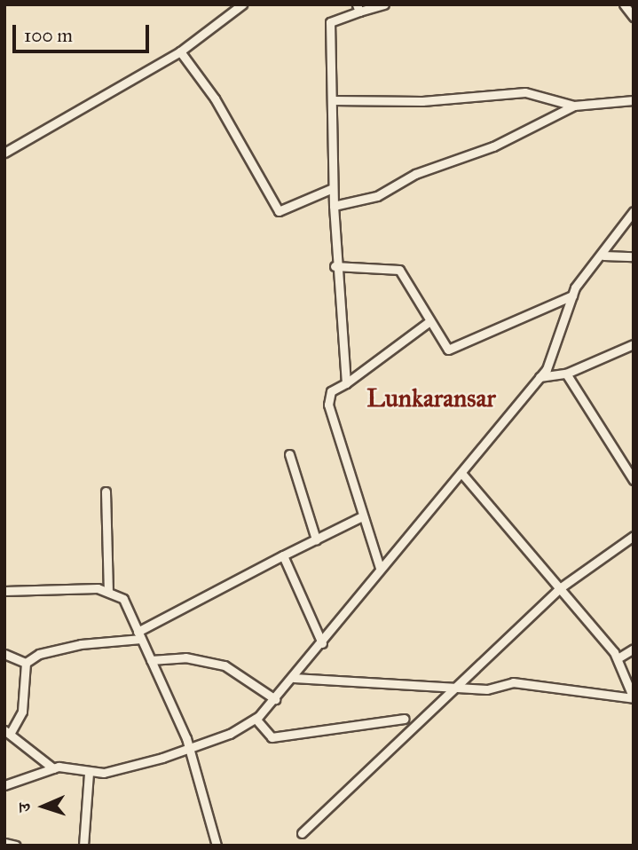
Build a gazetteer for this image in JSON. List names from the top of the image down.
{
  "districts": ["Lunkaransar"],
  "scale_bar": "100 m",
  "north": "left"
}
